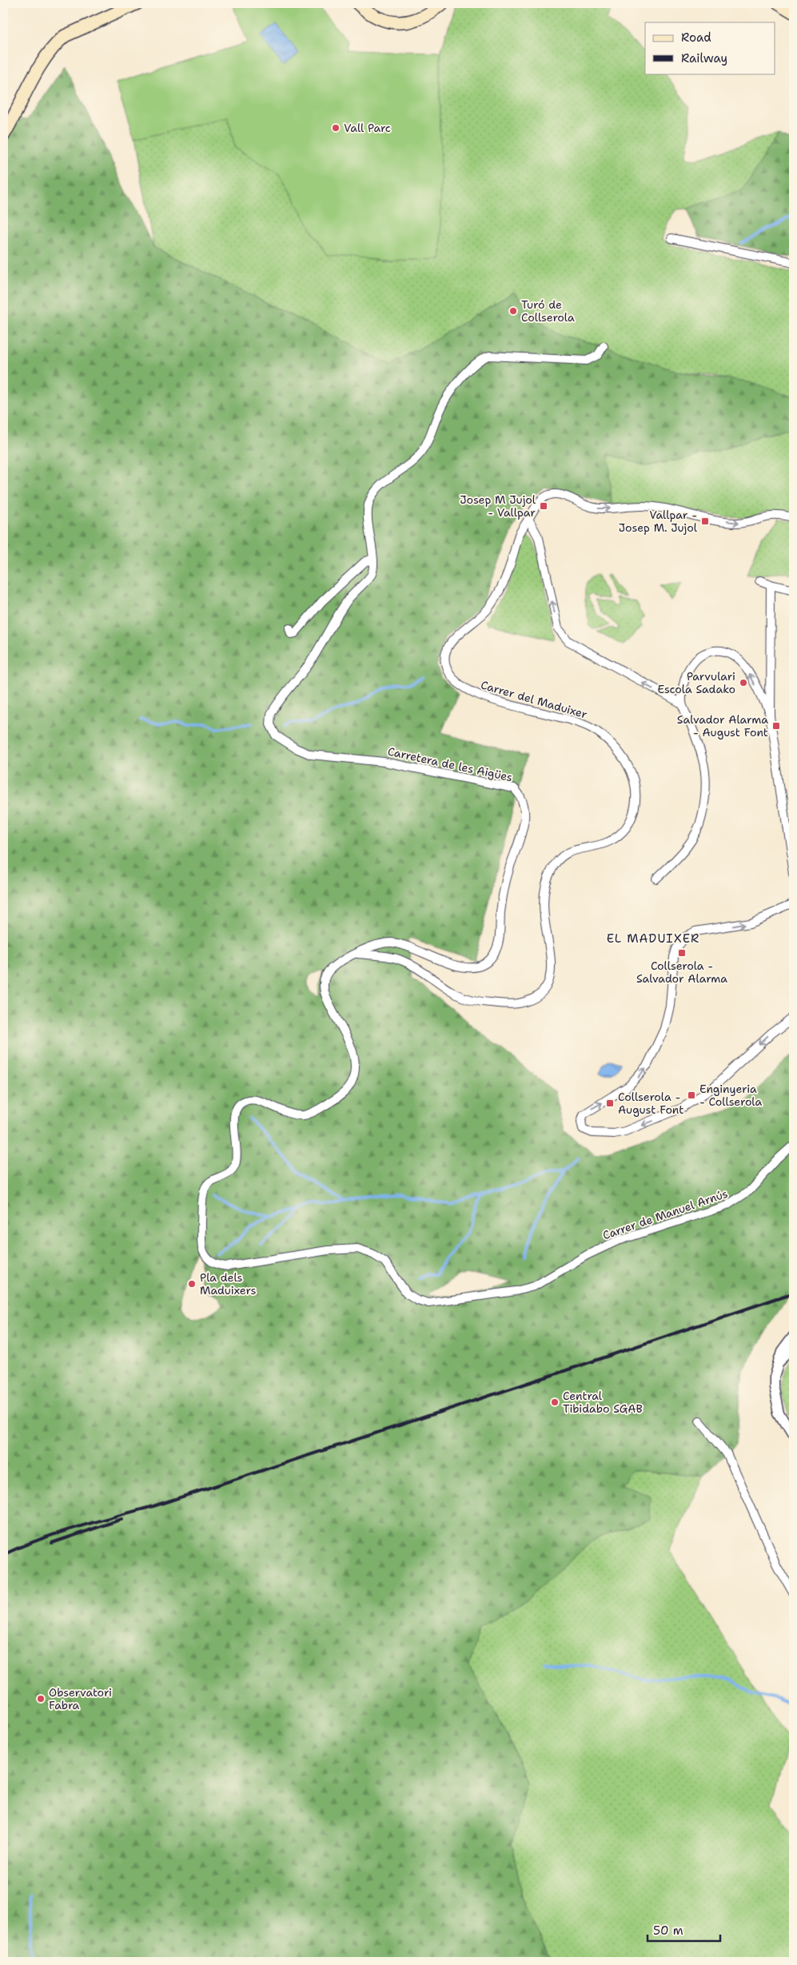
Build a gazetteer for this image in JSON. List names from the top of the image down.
{
  "streets": {
    "street": ["Carrer del Maduixer", "Carretera de les Aigües", "Carrer de Manuel Arnús"]
  },
  "crossings": [
    ["Carrer del Maduixer", "Carretera de les Aigües"],
    ["Carretera de les Aigües", "Carrer de Manuel Arnús"]
  ],
  "districts": ["EL MADUIXER"],
  "places": {
    "other": [
      "Vall Parc",
      "Turó de Collserola",
      "Parvulari Escola Sadako",
      "Pla dels Maduixers",
      "Central Tibidabo SGAB",
      "Observatori Fabra"
    ],
    "transit": [
      "Josep M Jujol - Vallpar",
      "Vallpar - Josep M. Jujol",
      "Salvador Alarma - August Font",
      "Collserola - Salvador Alarma",
      "Enginyeria - Collserola",
      "Collserola - August Font"
    ]
  },
  "legend": ["Road", "Railway"],
  "scale_bar": "50 m"
}
